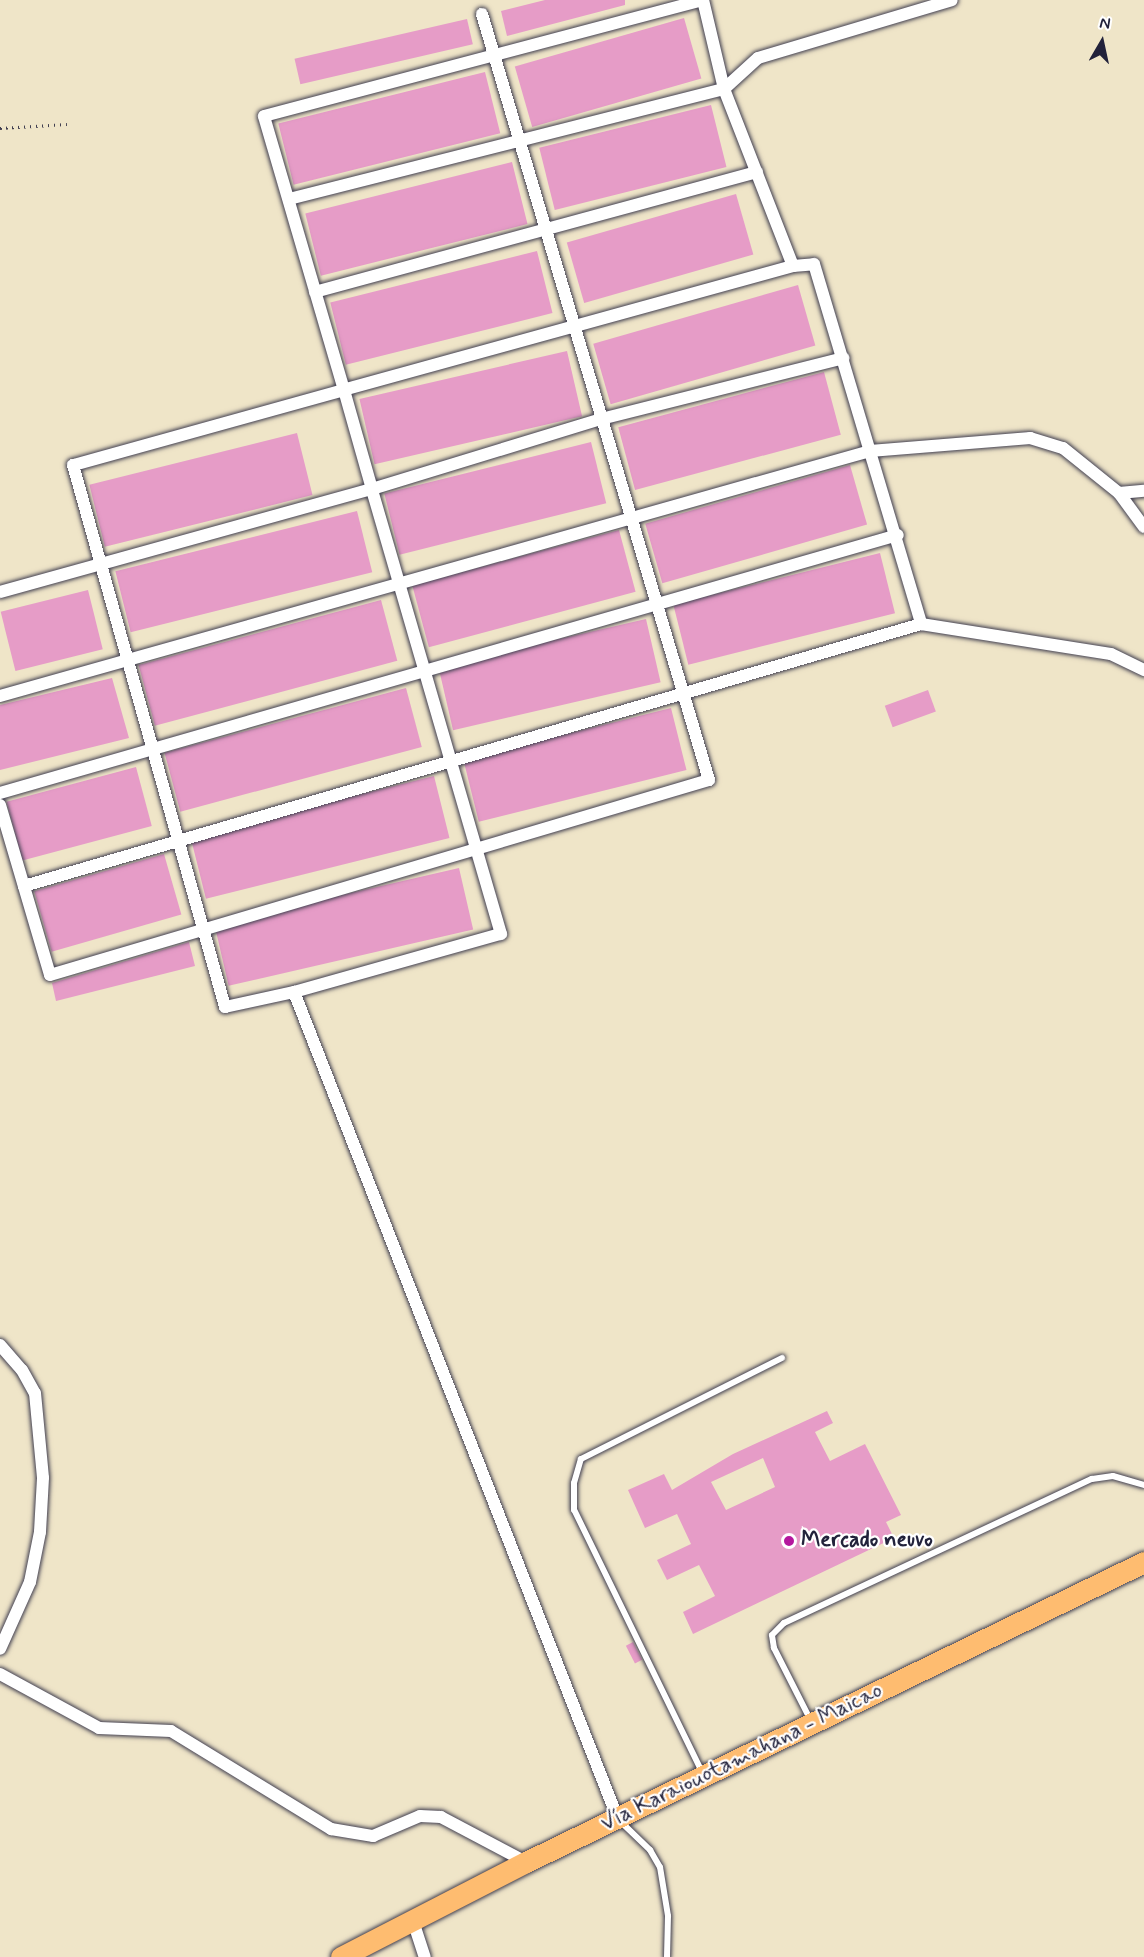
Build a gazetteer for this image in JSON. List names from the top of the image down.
{
  "streets": {
    "highway": ["Vía Karaiouotamahana - Maicao"]
  },
  "places": ["Mercado neuvo"],
  "north": "top"
}
